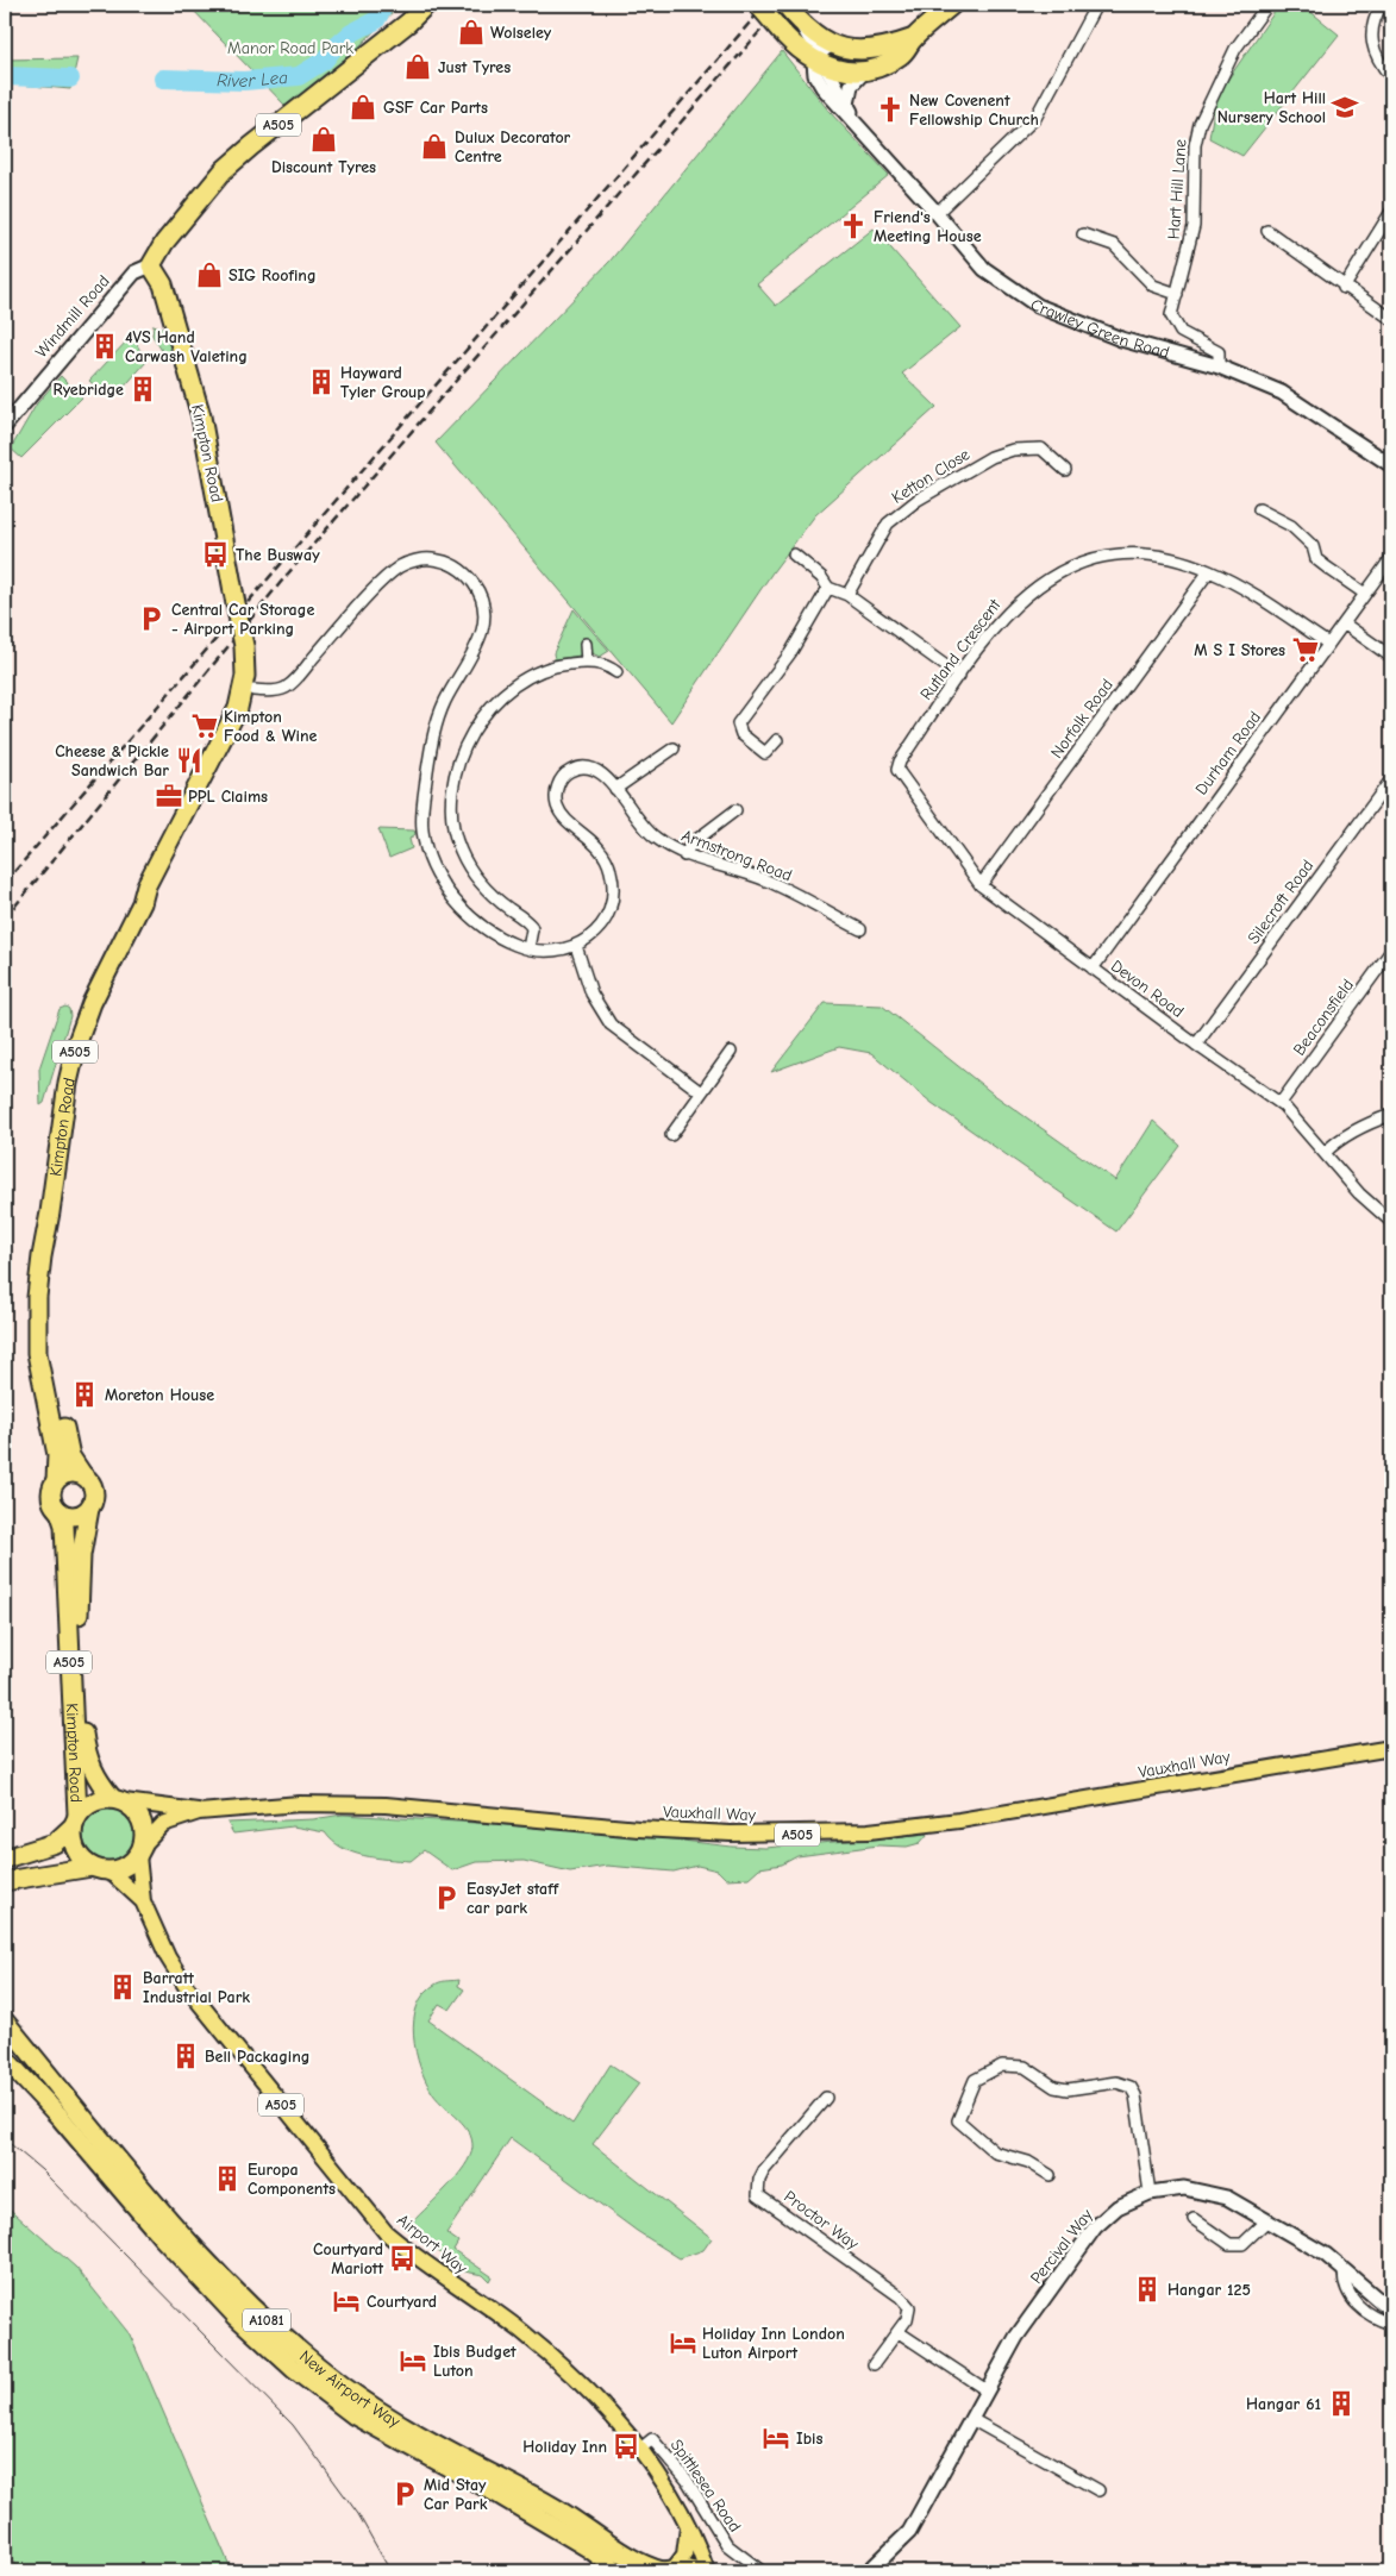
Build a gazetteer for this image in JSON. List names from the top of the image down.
{
  "streets": {
    "highway": [
      "A505",
      "Crawley Green Road",
      "Kimpton Road",
      "A1081",
      "New Airport Way"
    ],
    "main road": ["Vauxhall Way", "Airport Way"],
    "street": [
      "Hart Hill Lane",
      "Windmill Road",
      "Ketton Close",
      "Rutland Crescent",
      "Norfolk Road",
      "Durham Road",
      "Armstrong Road",
      "Silecroft Road",
      "Devon Road",
      "Beaconsfield",
      "Proctor Way",
      "Percival Way",
      "Spittlesea Road"
    ]
  },
  "crossings": [
    ["A505", "Windmill Road"],
    ["A505", "Kimpton Road"],
    ["Hart Hill Lane", "Crawley Green Road"],
    ["Windmill Road", "Kimpton Road"],
    ["Kimpton Road", "Armstrong Road"],
    ["Kimpton Road", "Vauxhall Way"],
    ["Kimpton Road", "Airport Way"],
    ["Rutland Crescent", "Norfolk Road"],
    ["Rutland Crescent", "Durham Road"],
    ["Rutland Crescent", "Devon Road"],
    ["Norfolk Road", "Devon Road"],
    ["Durham Road", "Devon Road"],
    ["Silecroft Road", "Devon Road"],
    ["Devon Road", "Beaconsfield"],
    ["Vauxhall Way", "Airport Way"],
    ["Airport Way", "Spittlesea Road"]
  ],
  "water": ["River Lea"],
  "parks": ["Manor Road Park"],
  "places": {
    "shop": [
      "Wolseley",
      "Just Tyres",
      "GSF Car Parts",
      "Discount Tyres",
      "Dulux Decorator Centre",
      "SIG Roofing"
    ],
    "school or university": ["Hart Hill Nursery School"],
    "church": ["New Covenent Fellowship Church", "Friend's Meeting House"],
    "building": [
      "4VS Hand Carwash Valeting",
      "Hayward Tyler Group",
      "Ryebridge",
      "Moreton House",
      "Barratt Industrial Park",
      "Bell Packaging",
      "Europa Components",
      "Hangar 125",
      "Hangar 61"
    ],
    "bus stop": ["The Busway", "Courtyard Mariott", "Holiday Inn"],
    "parking": ["Central Car Storage - Airport Parking", "EasyJet staff car park", "Mid Stay Car Park"],
    "supermarket": ["M S I Stores", "Kimpton Food & Wine"],
    "restaurant": ["Cheese & Pickle Sandwich Bar"],
    "office": ["PPL Claims"],
    "hotel": [
      "Courtyard",
      "Holiday Inn London Luton Airport",
      "Ibis Budget Luton",
      "Ibis"
    ]
  }
}
